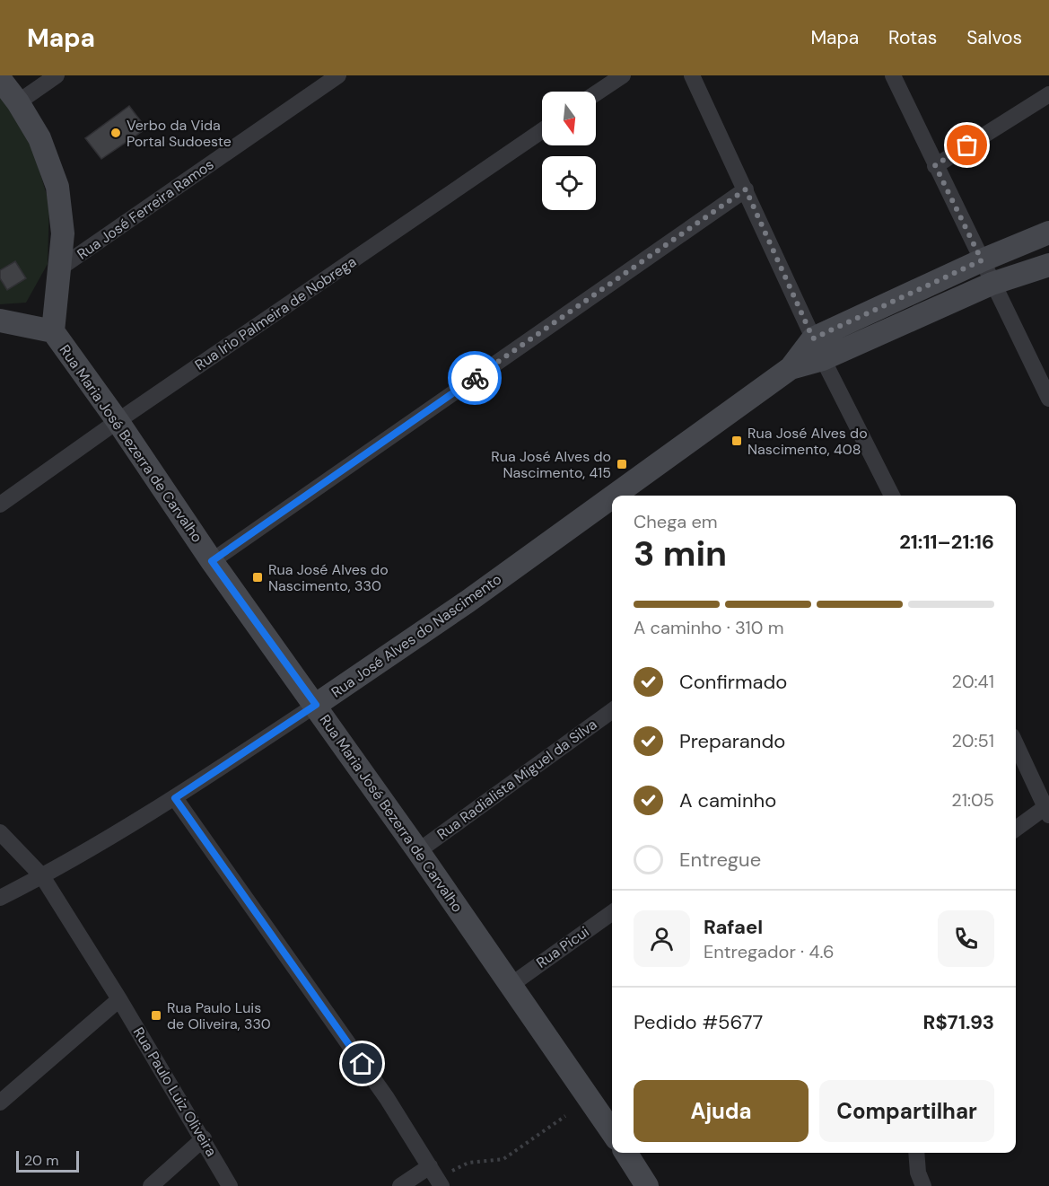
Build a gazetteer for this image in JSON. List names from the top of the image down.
{
  "streets": {
    "street": [
      "Rua José Ferreira Ramos",
      "Rua Irio Palmeira de Nobrega",
      "Rua Maria José Bezerra de Carvalho",
      "Rua José Alves do Nascimento",
      "Rua Radialista Miguel da Silva",
      "Rua Picui",
      "Rua Paulo Luiz Oliveira"
    ]
  },
  "crossings": [
    ["Rua José Ferreira Ramos", "Rua Maria José Bezerra de Carvalho"],
    ["Rua Irio Palmeira de Nobrega", "Rua Maria José Bezerra de Carvalho"],
    ["Rua Maria José Bezerra de Carvalho", "Rua José Alves do Nascimento"],
    ["Rua Maria José Bezerra de Carvalho", "Rua Radialista Miguel da Silva"],
    ["Rua Maria José Bezerra de Carvalho", "Rua Picui"],
    ["Rua José Alves do Nascimento", "Rua Paulo Luiz Oliveira"]
  ],
  "places": {
    "other": ["Verbo da Vida Portal Sudoeste"],
    "transit": [
      "Rua José Alves do Nascimento, 408",
      "Rua José Alves do Nascimento, 415",
      "Rua José Alves do Nascimento, 330",
      "Rua Paulo Luis de Oliveira, 330"
    ]
  },
  "scale_bar": "20 m",
  "north": "bottom",
  "page": {
    "header": "Mapa",
    "nav": ["Mapa", "Rotas", "Salvos"],
    "heading": ["3 min", "Chega em", "21:11–21:16"],
    "panel": [
      "Rafael",
      "Entregador · 4.6",
      "Pedido #5677",
      "R$71.93"
    ],
    "bar": "A caminho · 310 m",
    "list": [
      ["Confirmado", "20:41"],
      ["Preparando", "20:51"],
      ["A caminho", "21:05"],
      "Entregue"
    ],
    "buttons": ["Ajuda", "Compartilhar"],
    "scale": "20 m"
  }
}
